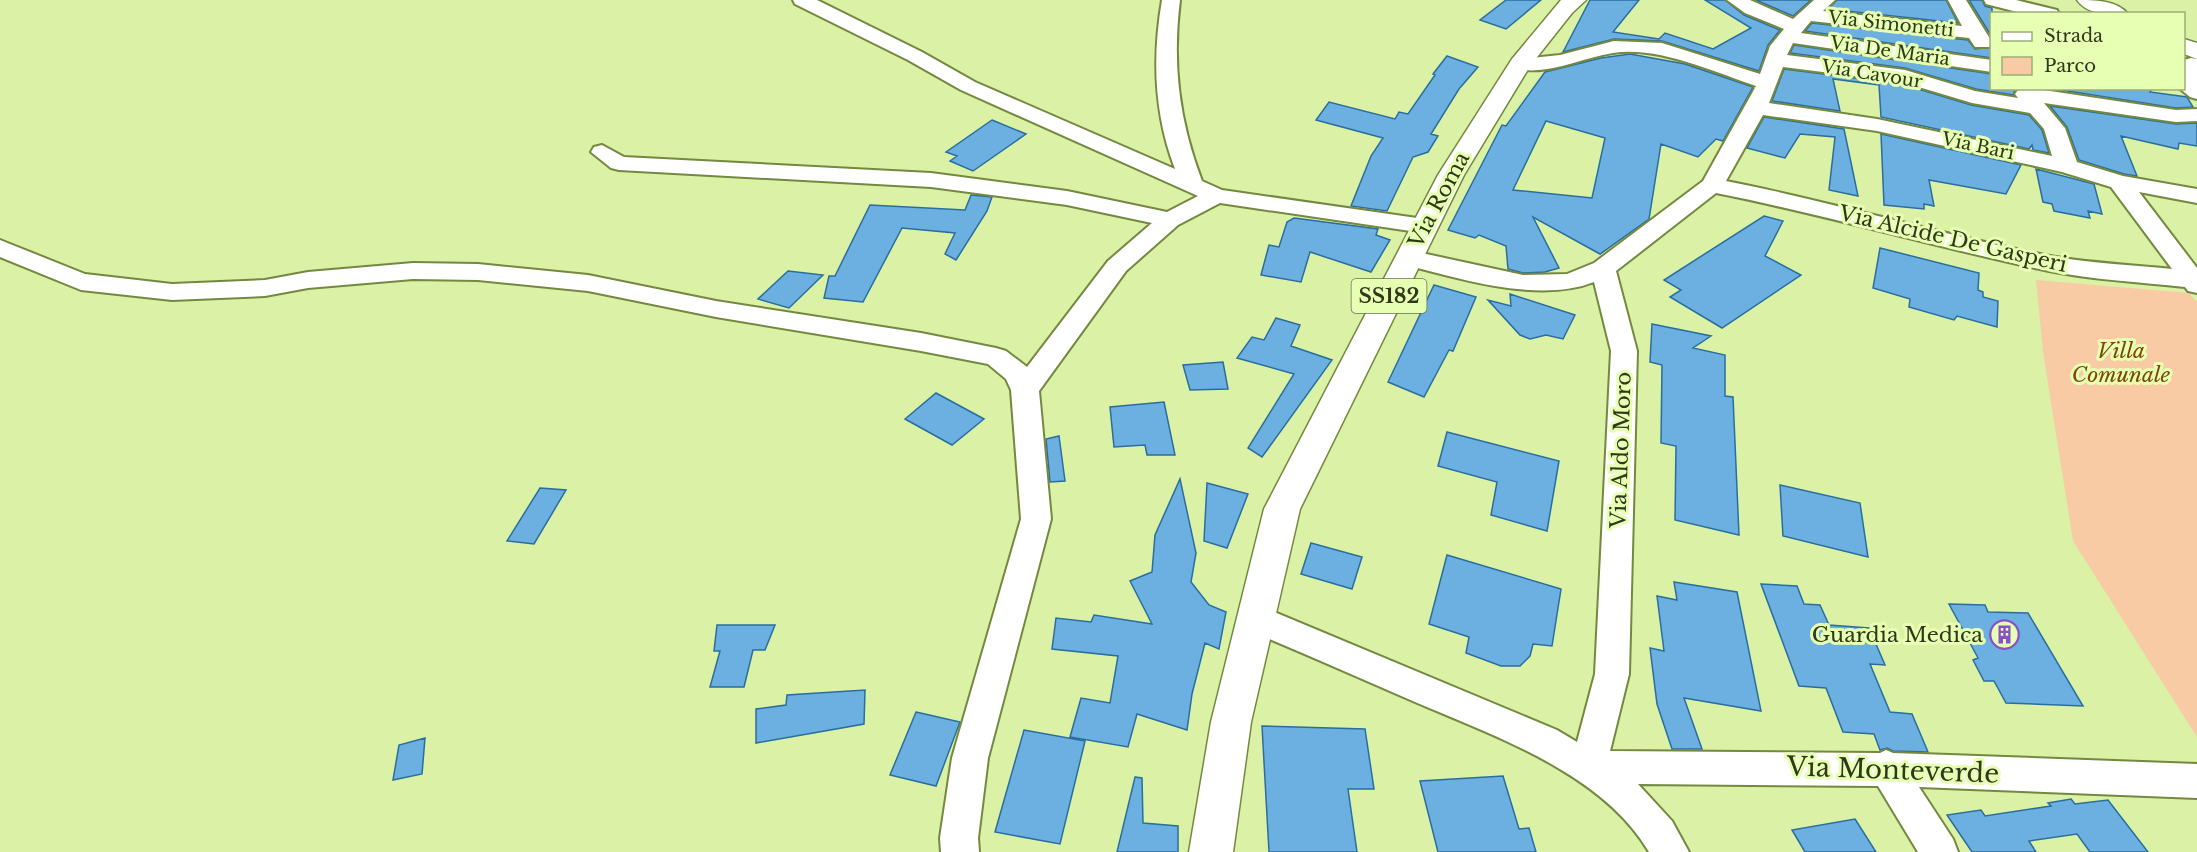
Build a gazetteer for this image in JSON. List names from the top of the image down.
{
  "streets": {
    "main road": ["Via Roma", "SS182"],
    "street": [
      "Via Simonetti",
      "Via De Maria",
      "Via Cavour",
      "Via Bari",
      "Via Alcide De Gasperi",
      "Via Aldo Moro",
      "Via Monteverde"
    ]
  },
  "crossings": [
    ["Via Simonetti", "Via De Maria"],
    ["Via Roma", "SS182"],
    ["Via Aldo Moro", "Via Monteverde"]
  ],
  "parks": ["Villa Comunale"],
  "places": {
    "building": ["Guardia Medica"]
  },
  "legend": ["Strada", "Parco"]
}
